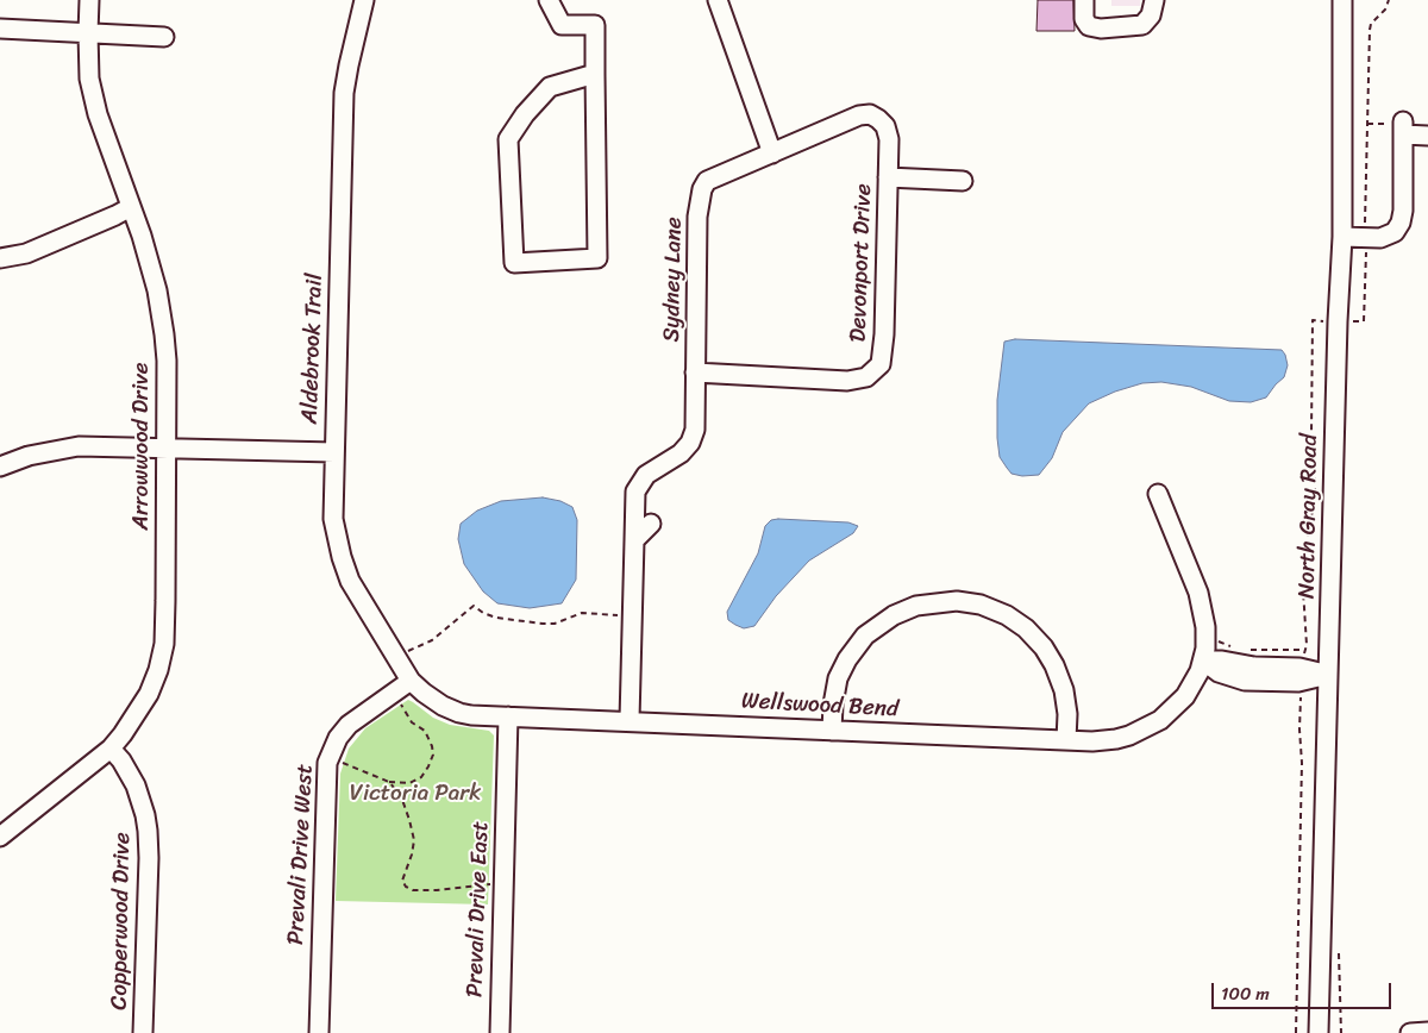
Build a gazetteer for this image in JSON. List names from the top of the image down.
{
  "streets": {
    "street": [
      "Devonport Drive",
      "Sydney Lane",
      "Aldebrook Trail",
      "Arrowwood Drive",
      "North Gray Road",
      "Wellswood Bend",
      "Prevali Drive West",
      "Prevali Drive East",
      "Copperwood Drive"
    ]
  },
  "crossings": [
    ["Devonport Drive", "Sydney Lane"],
    ["Sydney Lane", "Wellswood Bend"],
    ["Aldebrook Trail", "Wellswood Bend"],
    ["Aldebrook Trail", "Prevali Drive West"],
    ["Arrowwood Drive", "Copperwood Drive"],
    ["Wellswood Bend", "Prevali Drive West"],
    ["Wellswood Bend", "Prevali Drive East"]
  ],
  "parks": ["Victoria Park"],
  "scale_bar": "100 m"
}
